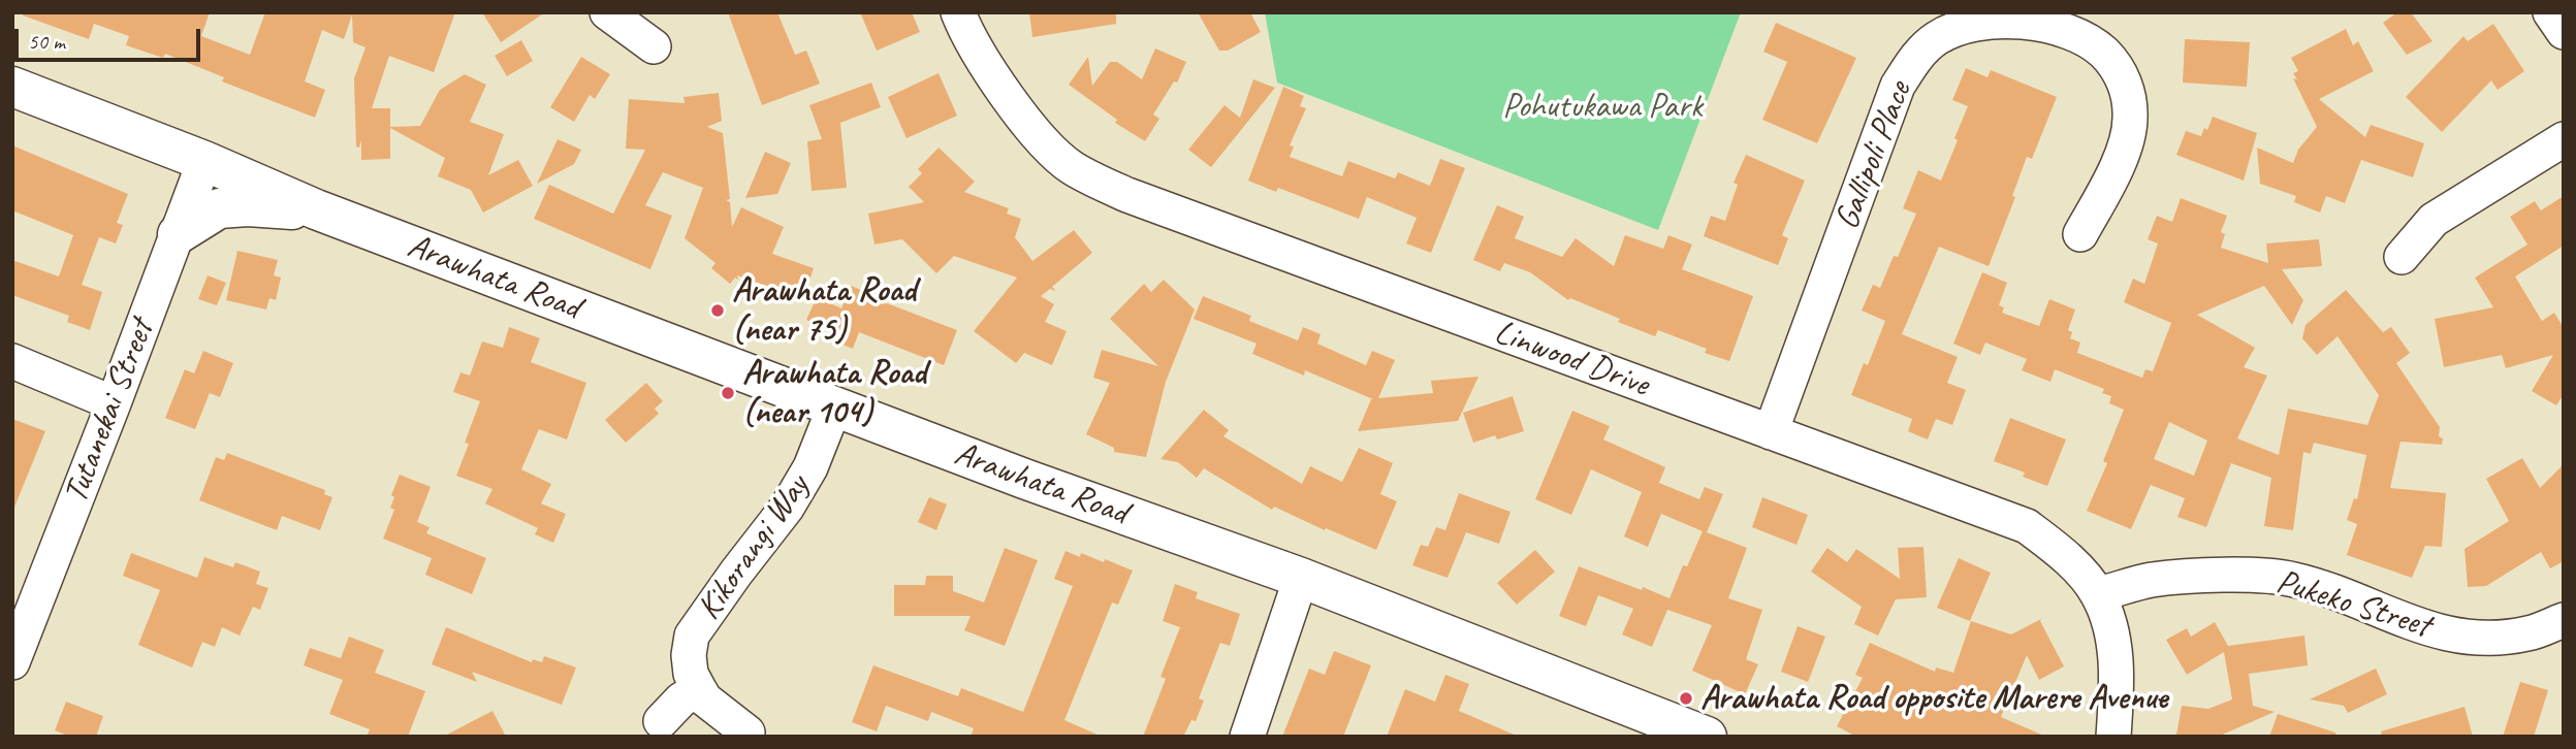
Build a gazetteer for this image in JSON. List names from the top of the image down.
{
  "streets": {
    "main road": ["Arawhata Road"],
    "street": [
      "Gallipoli Place",
      "Linwood Drive",
      "Tutanekai Street",
      "Kikorangi Way",
      "Pukeko Street"
    ]
  },
  "crossings": [
    ["Gallipoli Place", "Linwood Drive"],
    ["Arawhata Road", "Tutanekai Street"],
    ["Arawhata Road", "Kikorangi Way"],
    ["Linwood Drive", "Pukeko Street"]
  ],
  "parks": ["Pohutukawa Park"],
  "places": ["Arawhata Road (near 75)", "Arawhata Road (near 104)", "Arawhata Road opposite Marere Avenue"],
  "scale_bar": "50 m"
}
